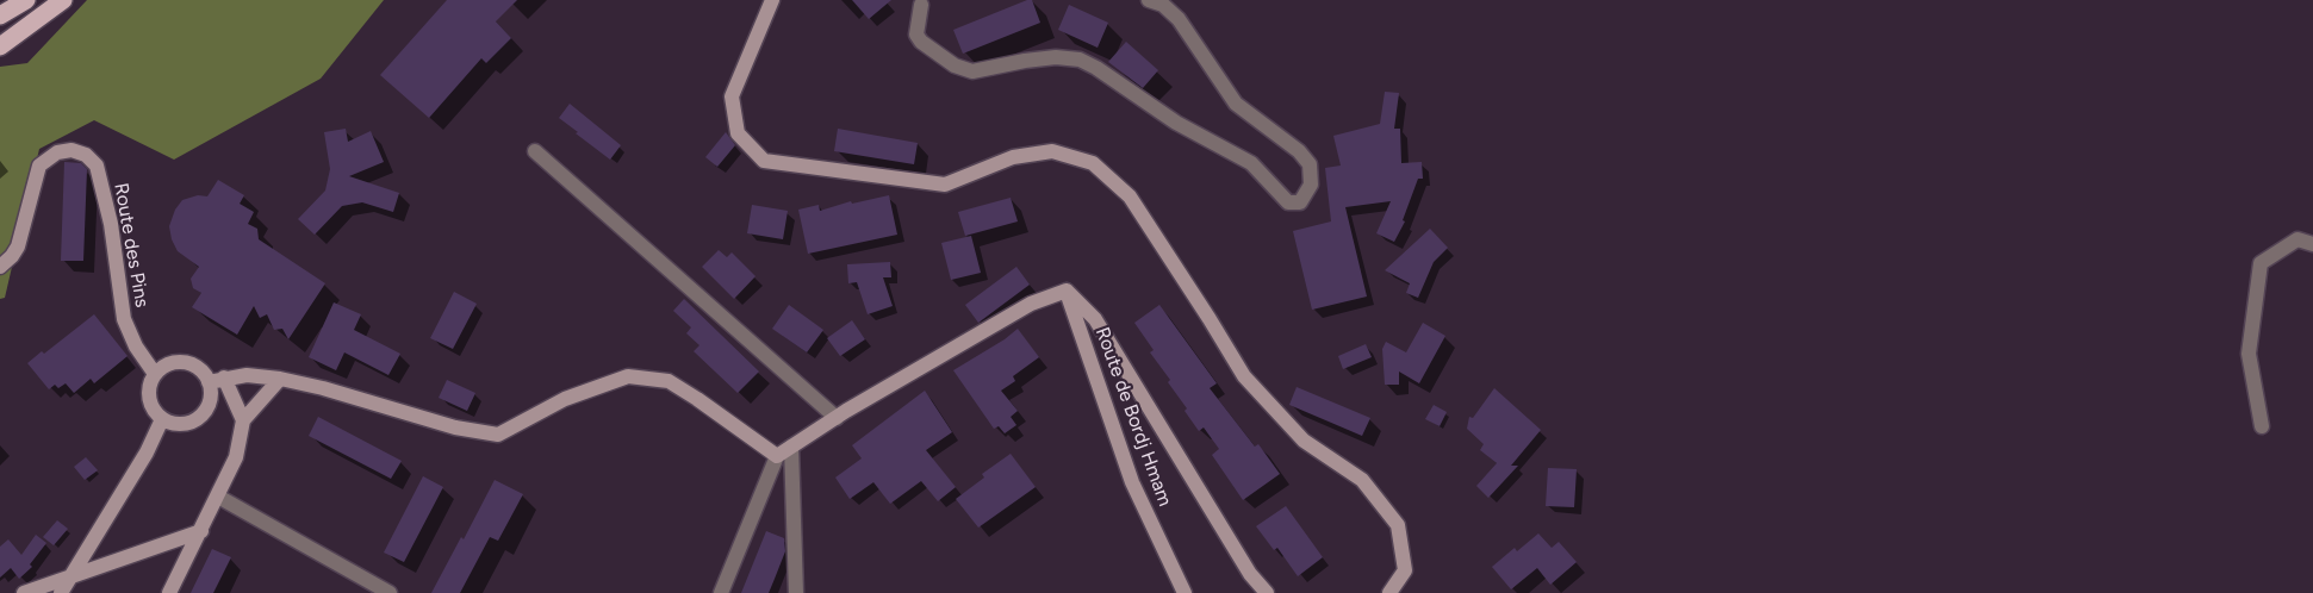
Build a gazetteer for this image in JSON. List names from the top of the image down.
{
  "streets": {
    "street": ["Route des Pins", "Route de Bordj Hmam"]
  }
}
